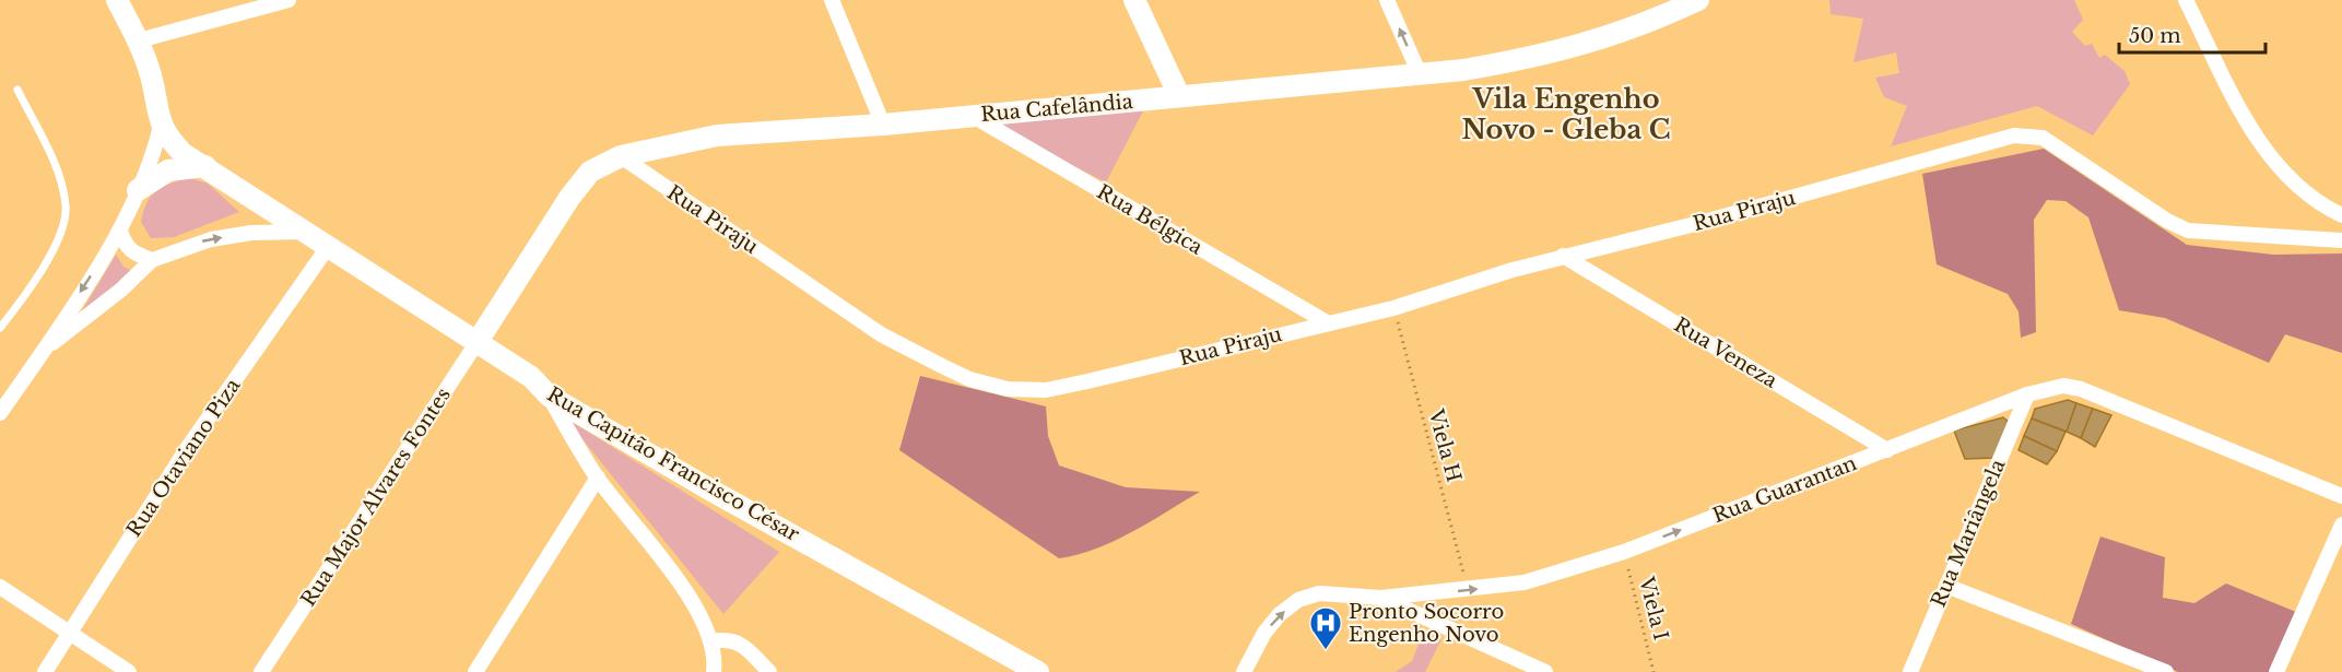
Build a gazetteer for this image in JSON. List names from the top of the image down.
{
  "streets": {
    "street": [
      "Rua Cafelândia",
      "Rua Piraju",
      "Rua Bélgica",
      "Rua Veneza",
      "Rua Otaviano Piza",
      "Rua Capitão Francisco César",
      "Rua Guarantan",
      "Rua Major Alvares Fontes",
      "Rua Mariângela"
    ],
    "path": ["Viela H", "Viela I"]
  },
  "crossings": [
    ["Rua Cafelândia", "Rua Piraju"],
    ["Rua Cafelândia", "Rua Bélgica"],
    ["Rua Cafelândia", "Rua Major Alvares Fontes"],
    ["Rua Piraju", "Rua Bélgica"],
    ["Rua Piraju", "Rua Veneza"],
    ["Rua Piraju", "Viela H"],
    ["Rua Veneza", "Rua Guarantan"],
    ["Viela H", "Rua Guarantan"],
    ["Rua Otaviano Piza", "Rua Capitão Francisco César"],
    ["Rua Capitão Francisco César", "Rua Major Alvares Fontes"],
    ["Rua Guarantan", "Rua Mariângela"],
    ["Rua Guarantan", "Viela I"]
  ],
  "one_way": ["Rua Guarantan"],
  "districts": ["Vila Engenho Novo - Gleba C"],
  "places": {
    "hospital": ["Pronto Socorro Engenho Novo"]
  },
  "scale_bar": "50 m"
}
